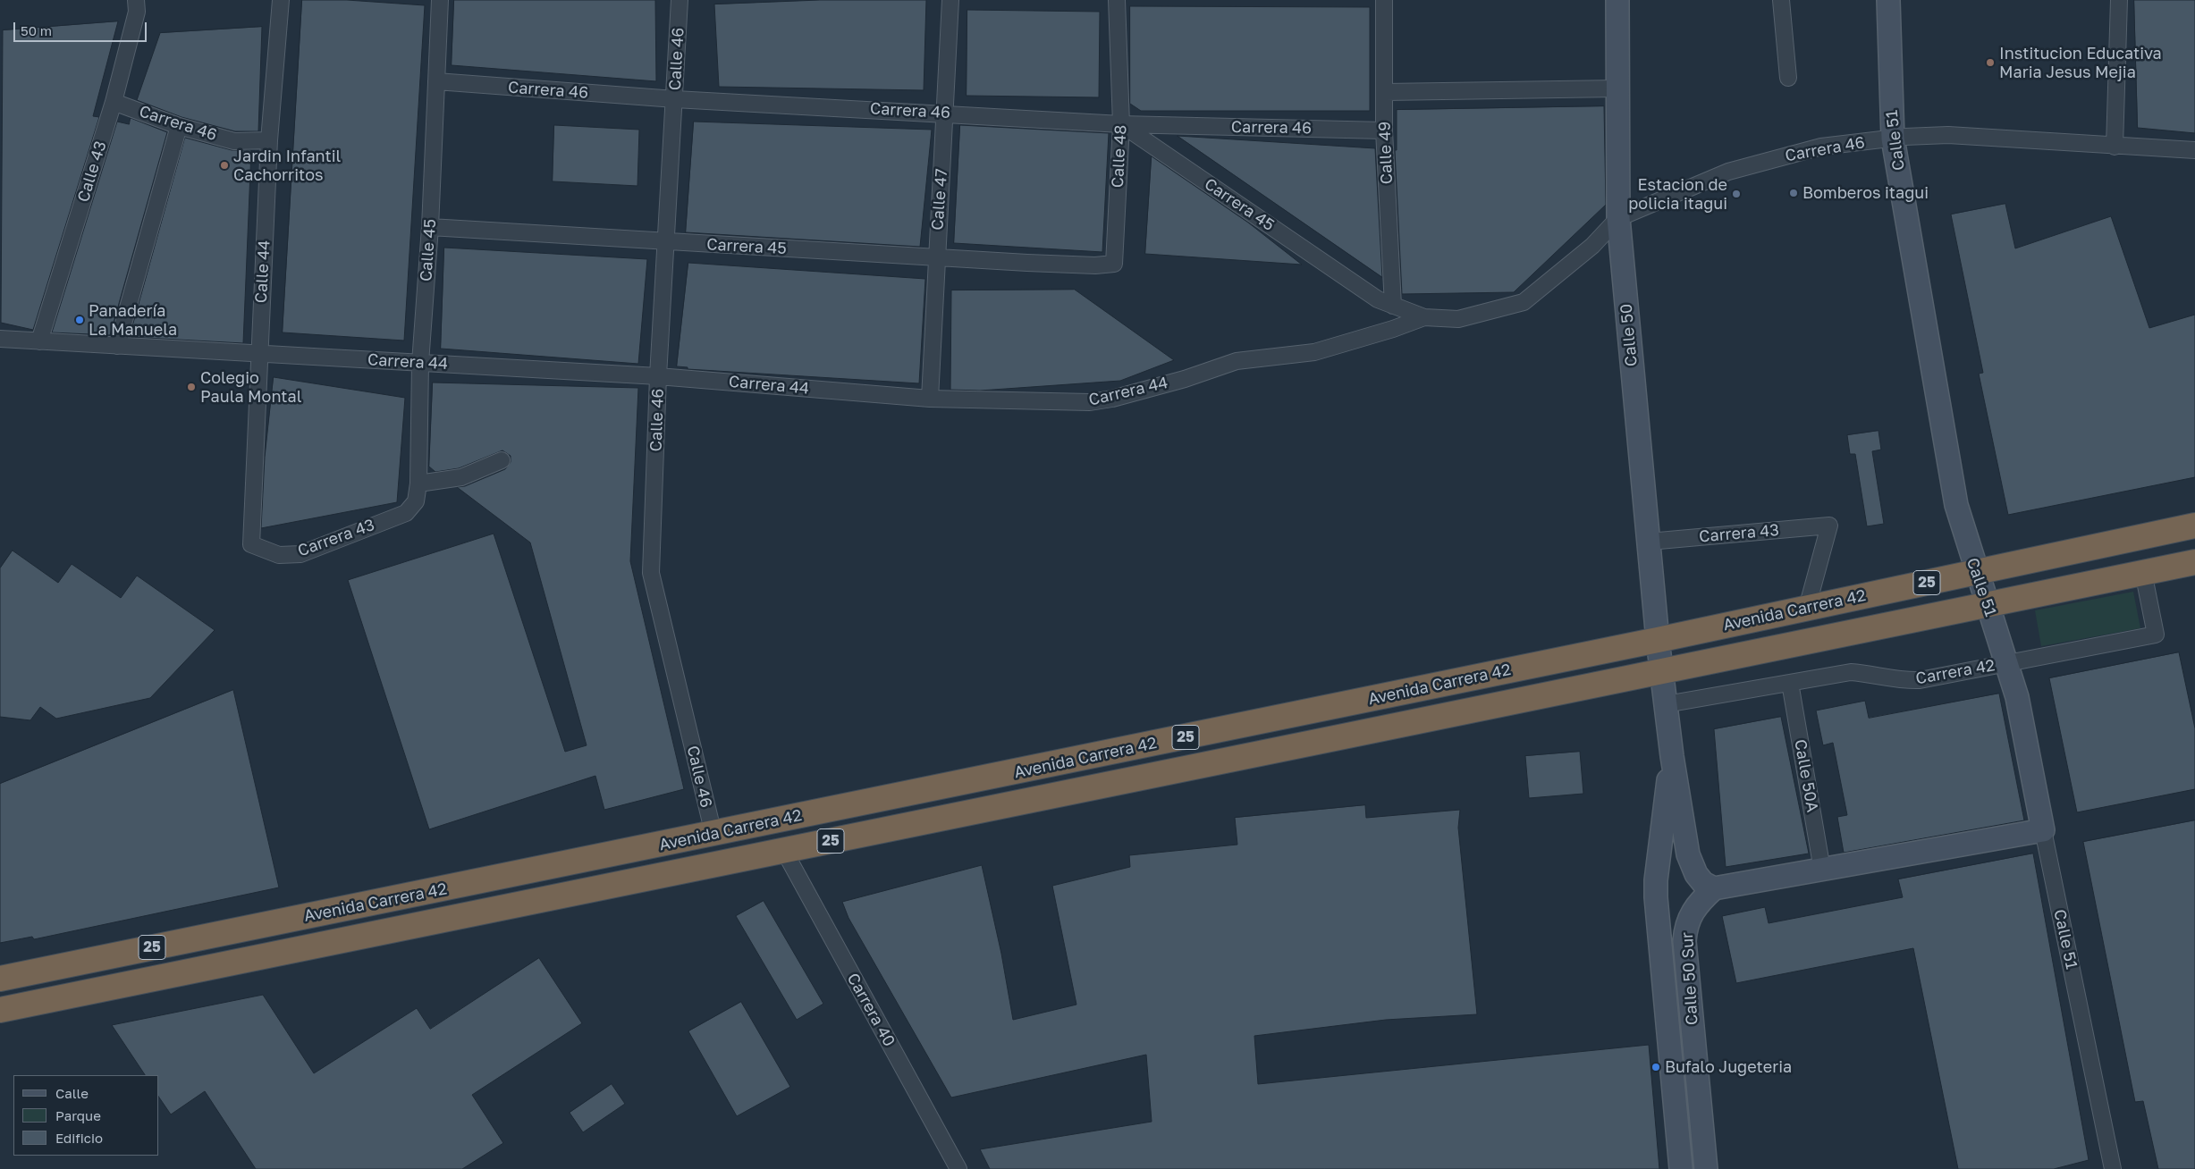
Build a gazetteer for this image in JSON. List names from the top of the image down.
{
  "streets": {
    "highway": ["25", "Avenida Carrera 42"],
    "street": [
      "Calle 46",
      "Carrera 46",
      "Calle 51",
      "Calle 49",
      "Calle 48",
      "Calle 43",
      "Calle 47",
      "Carrera 45",
      "Calle 45",
      "Calle 44",
      "Calle 50",
      "Carrera 44",
      "Carrera 43",
      "Carrera 42",
      "Calle 50A",
      "Calle 50 Sur",
      "Carrera 40"
    ]
  },
  "crossings": [
    ["Calle 46", "Carrera 46"],
    ["Calle 46", "Carrera 45"],
    ["Calle 46", "Carrera 44"],
    ["Calle 46", "Avenida Carrera 42"],
    ["Carrera 46", "Calle 51"],
    ["Carrera 46", "Calle 49"],
    ["Carrera 46", "Calle 48"],
    ["Carrera 46", "Calle 43"],
    ["Carrera 46", "Calle 47"],
    ["Carrera 46", "Carrera 45"],
    ["Carrera 46", "Calle 45"],
    ["Carrera 46", "Calle 44"],
    ["Carrera 46", "Calle 50"],
    ["Carrera 46", "Carrera 44"],
    ["Calle 51", "Avenida Carrera 42"],
    ["Calle 51", "Carrera 42"],
    ["Calle 49", "Carrera 45"],
    ["Calle 48", "Carrera 45"],
    ["Calle 43", "Carrera 44"],
    ["Calle 47", "Carrera 45"],
    ["Calle 47", "Carrera 44"],
    ["Carrera 45", "Calle 45"],
    ["Carrera 45", "Carrera 44"],
    ["Calle 45", "Carrera 44"],
    ["Calle 45", "Carrera 43"],
    ["Calle 44", "Carrera 44"],
    ["Calle 44", "Carrera 43"],
    ["Calle 50", "Carrera 43"],
    ["Calle 50", "Avenida Carrera 42"],
    ["Calle 50", "Calle 50 Sur"],
    ["Carrera 43", "Avenida Carrera 42"],
    ["Avenida Carrera 42", "Carrera 42"],
    ["Avenida Carrera 42", "Calle 50 Sur"],
    ["Avenida Carrera 42", "Carrera 40"],
    ["Carrera 42", "Calle 50A"],
    ["Carrera 42", "Calle 50 Sur"]
  ],
  "places": [
    "Institucion Educativa Maria Jesus Mejia",
    "Jardin Infantil Cachorritos",
    "Bomberos itagui",
    "Estacion de policia itagui",
    "Panadería La Manuela",
    "Colegio Paula Montal",
    "Bufalo Jugeteria"
  ],
  "legend": ["Calle", "Parque", "Edificio"],
  "scale_bar": "50 m"
}
